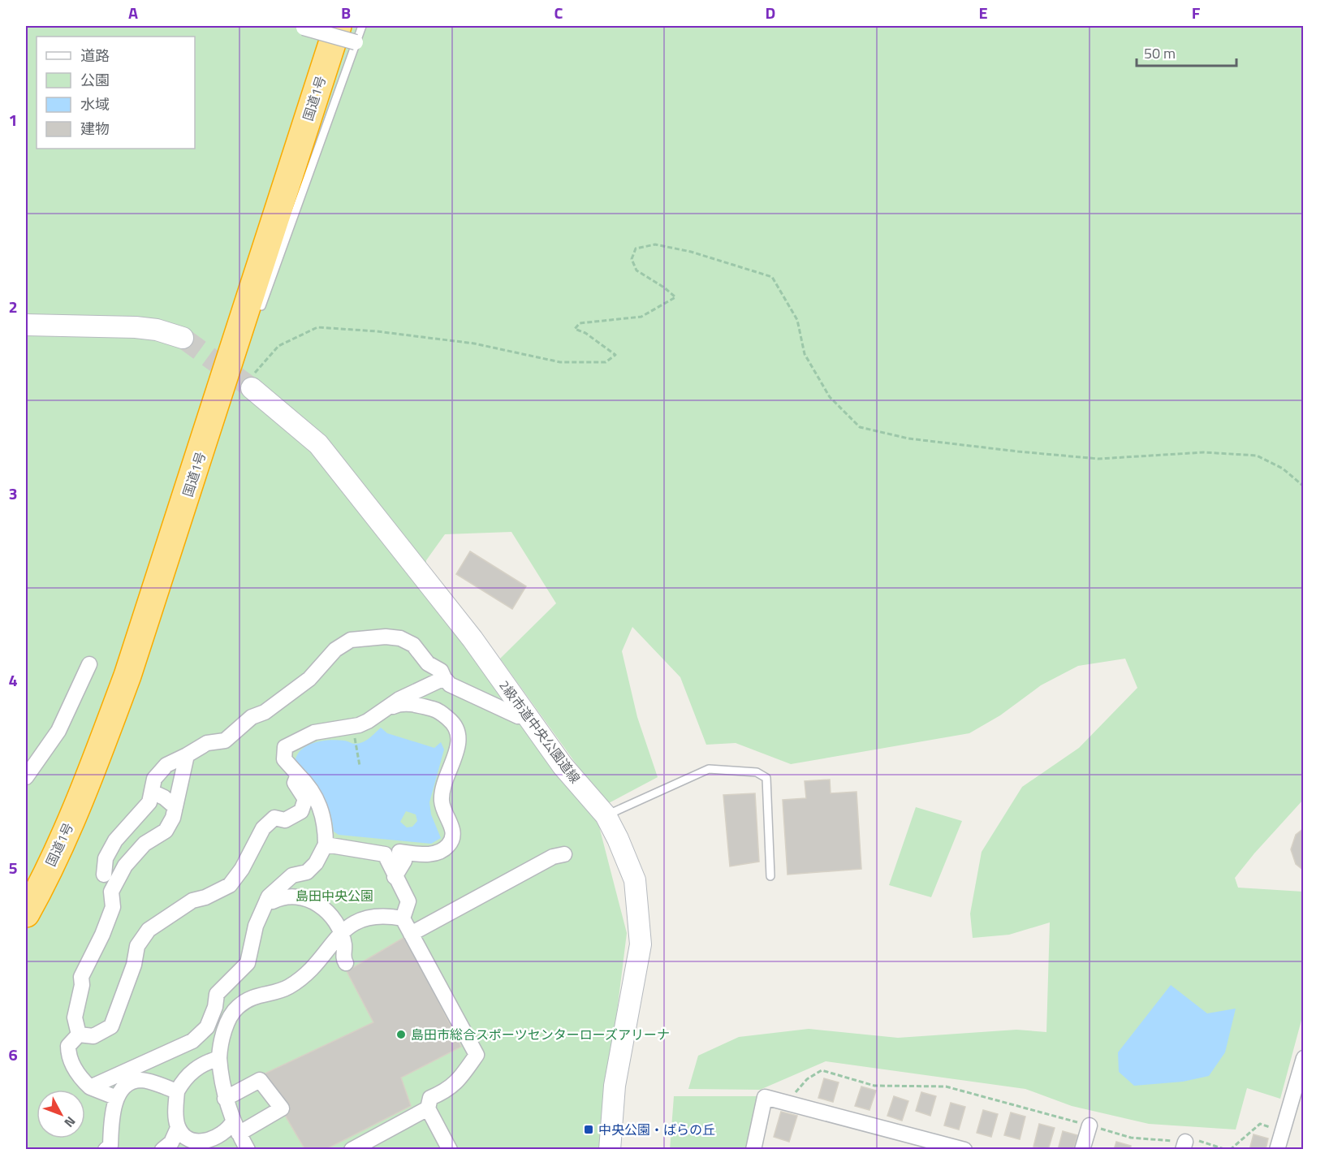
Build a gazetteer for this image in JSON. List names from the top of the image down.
{
  "streets": {
    "highway": ["国道1号"],
    "street": ["2級市道中央公園道線"]
  },
  "parks": ["島田中央公園"],
  "places": {
    "other": ["島田市総合スポーツセンターローズアリーナ"],
    "transit": ["中央公園・ばらの丘"]
  },
  "legend": [
    "道路",
    "公園",
    "水域",
    "建物"
  ],
  "scale_bar": "50 m",
  "north": "bottom right",
  "grid": {
    "columns": [
      "A",
      "B",
      "C",
      "D",
      "E",
      "F"
    ],
    "rows": [
      "1",
      "2",
      "3",
      "4",
      "5",
      "6"
    ]
  }
}
